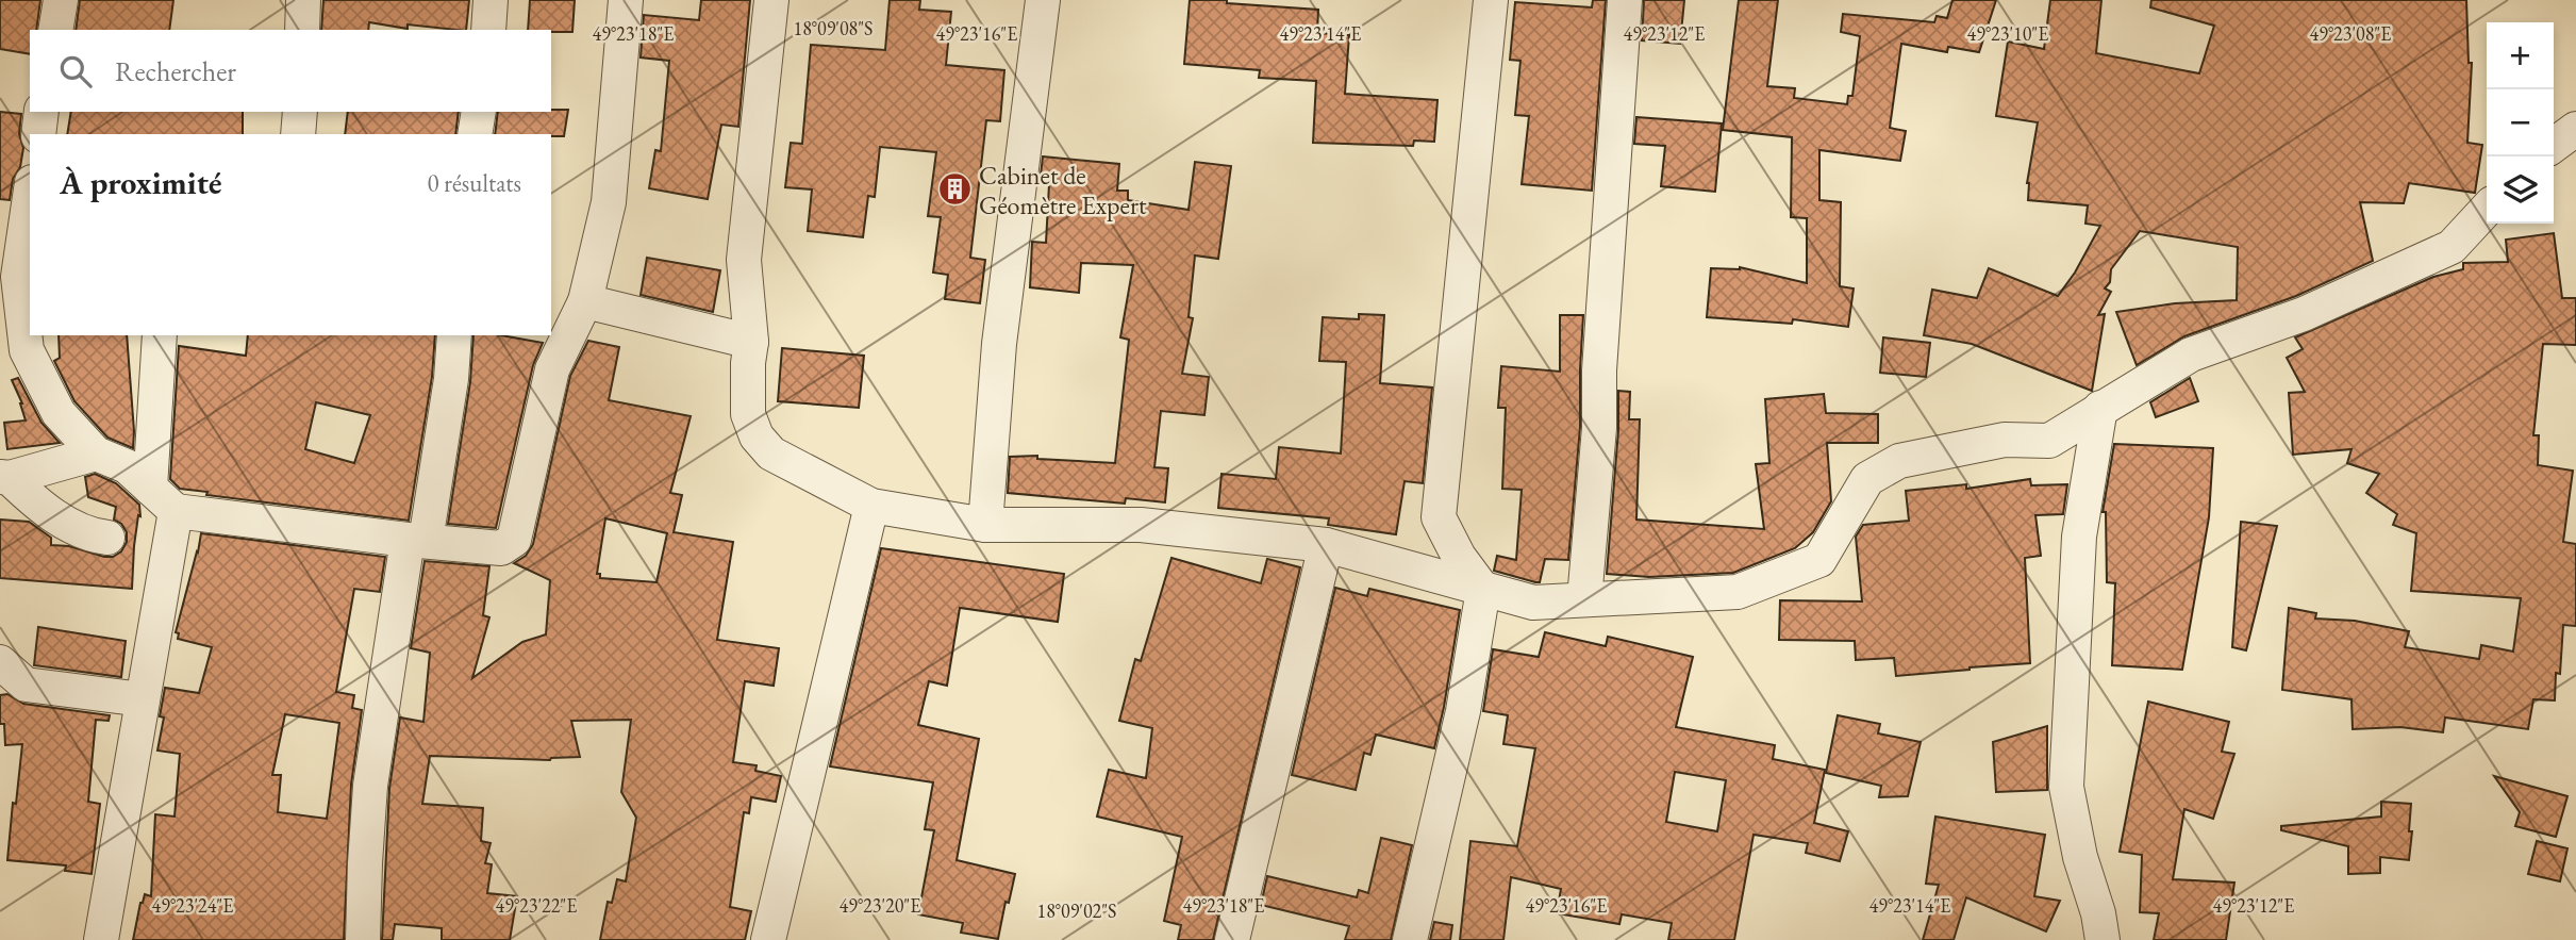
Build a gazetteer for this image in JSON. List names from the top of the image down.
{
  "places": {
    "building": ["Cabinet de Géomètre Expert"]
  },
  "page": {
    "map_buttons": ["+", "−"],
    "search": "Rechercher",
    "heading": ["À proximité", "0 résultats"]
  },
  "coordinates": [
    "18°09'08\"S",
    "49°23'18\"E",
    "49°23'16\"E",
    "49°23'14\"E",
    "49°23'12\"E",
    "49°23'10\"E",
    "49°23'08\"E",
    "49°23'24\"E",
    "49°23'22\"E",
    "49°23'20\"E",
    "18°09'02\"S"
  ]
}
